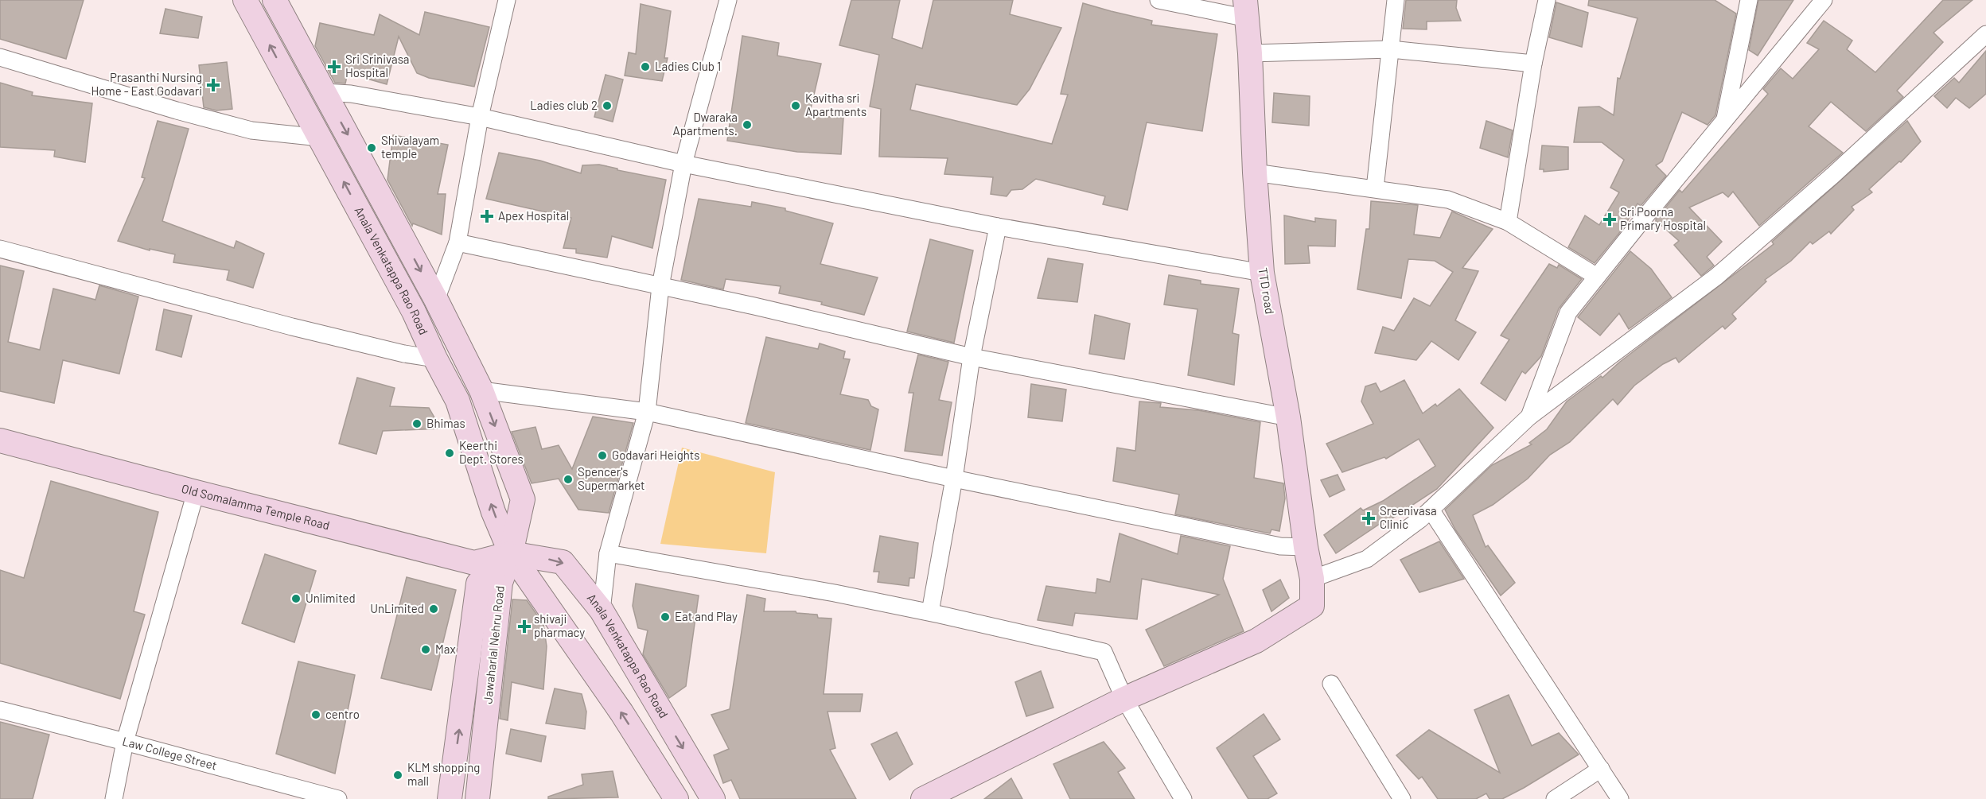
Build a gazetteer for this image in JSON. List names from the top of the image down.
{
  "streets": {
    "main road": [
      "Anala Venkatappa Rao Road",
      "TTD road",
      "Old Somalamma Temple Road",
      "Jawaharlal Nehru Road"
    ],
    "street": ["Law College Street"]
  },
  "crossings": [
    ["Anala Venkatappa Rao Road", "Old Somalamma Temple Road"],
    ["Anala Venkatappa Rao Road", "Jawaharlal Nehru Road"],
    ["Old Somalamma Temple Road", "Jawaharlal Nehru Road"]
  ],
  "places": {
    "health": [
      "Sri Srinivasa Hospital",
      "Prasanthi Nursing Home - East Godavari",
      "Apex Hospital",
      "Sri Poorna Primary Hospital",
      "Sreenivasa Clinic",
      "shivaji pharmacy"
    ],
    "other": [
      "Ladies Club 1",
      "Ladies club 2",
      "Kavitha sri Apartments",
      "Dwaraka Apartments.",
      "Shivalayam temple",
      "Bhimas",
      "Keerthi Dept. Stores",
      "Godavari Heights",
      "Spencer's Supermarket",
      "Unlimited",
      "UnLimited",
      "Eat and Play",
      "Max",
      "centro",
      "KLM shopping mall"
    ]
  }
}
